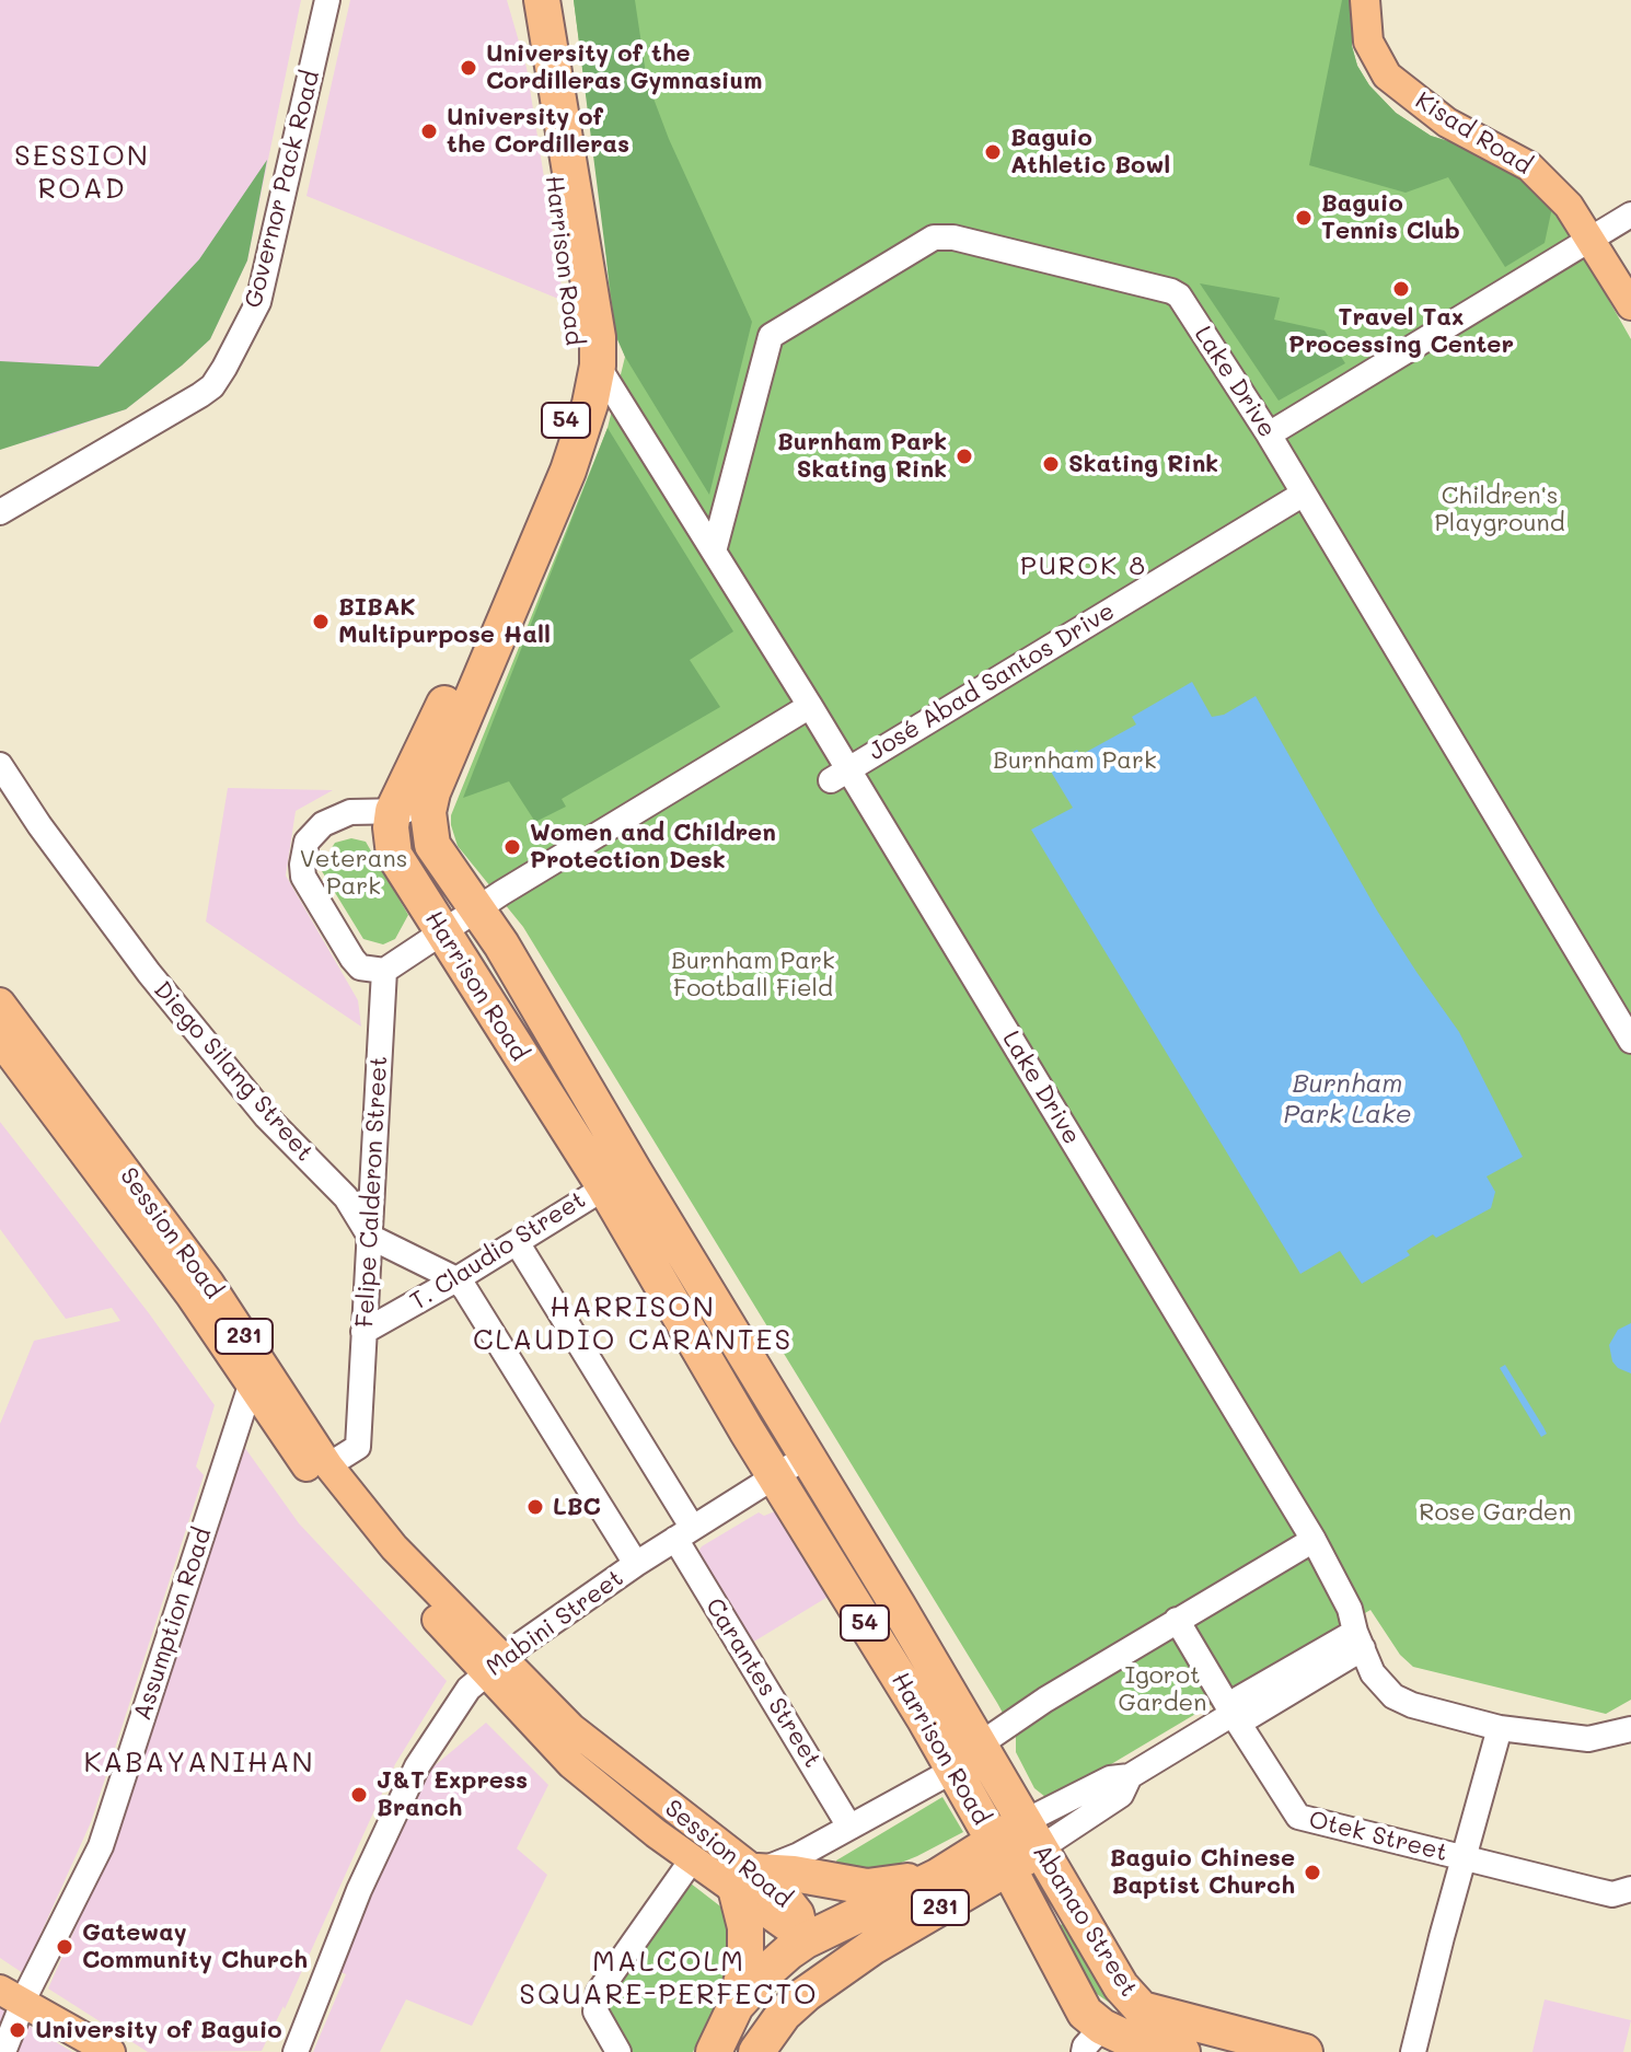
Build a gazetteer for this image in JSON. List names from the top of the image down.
{
  "streets": {
    "highway": [
      "Harrison Road",
      "54",
      "231",
      "Abanao Street"
    ],
    "main road": ["Kisad Road", "Session Road"],
    "street": [
      "Governor Pack Road",
      "Lake Drive",
      "José Abad Santos Drive",
      "Diego Silang Street",
      "Felipe Calderon Street",
      "T. Claudio Street",
      "Mabini Street",
      "Assumption Road",
      "Carantes Street",
      "Otek Street"
    ]
  },
  "crossings": [
    ["Harrison Road", "Lake Drive"],
    ["Harrison Road", "T. Claudio Street"],
    ["Harrison Road", "231"],
    ["Harrison Road", "Mabini Street"],
    ["Harrison Road", "Abanao Street"],
    ["Lake Drive", "José Abad Santos Drive"],
    ["Diego Silang Street", "Felipe Calderon Street"],
    ["Felipe Calderon Street", "Session Road"],
    ["Felipe Calderon Street", "T. Claudio Street"],
    ["Session Road", "231"],
    ["Session Road", "Mabini Street"],
    ["Session Road", "Assumption Road"],
    ["T. Claudio Street", "Carantes Street"],
    ["231", "Abanao Street"],
    ["Mabini Street", "Carantes Street"]
  ],
  "districts": [
    "SESSION ROAD",
    "PUROK 8",
    "HARRISON CLAUDIO CARANTES",
    "KABAYANIHAN",
    "MALCOLM SQUARE-PERFECTO"
  ],
  "water": ["Burnham Park Lake"],
  "parks": [
    "Children's Playground",
    "Burnham Park",
    "Veterans Park",
    "Burnham Park Football Field",
    "Rose Garden",
    "Igorot Garden"
  ],
  "places": [
    "University of the Cordilleras Gymnasium",
    "University of the Cordilleras",
    "Baguio Athletic Bowl",
    "Baguio Tennis Club",
    "Travel Tax Processing Center",
    "Burnham Park Skating Rink",
    "Skating Rink",
    "BIBAK Multipurpose Hall",
    "Women and Children Protection Desk",
    "LBC",
    "J&T Express Branch",
    "Baguio Chinese Baptist Church",
    "Gateway Community Church",
    "University of Baguio"
  ]
}
